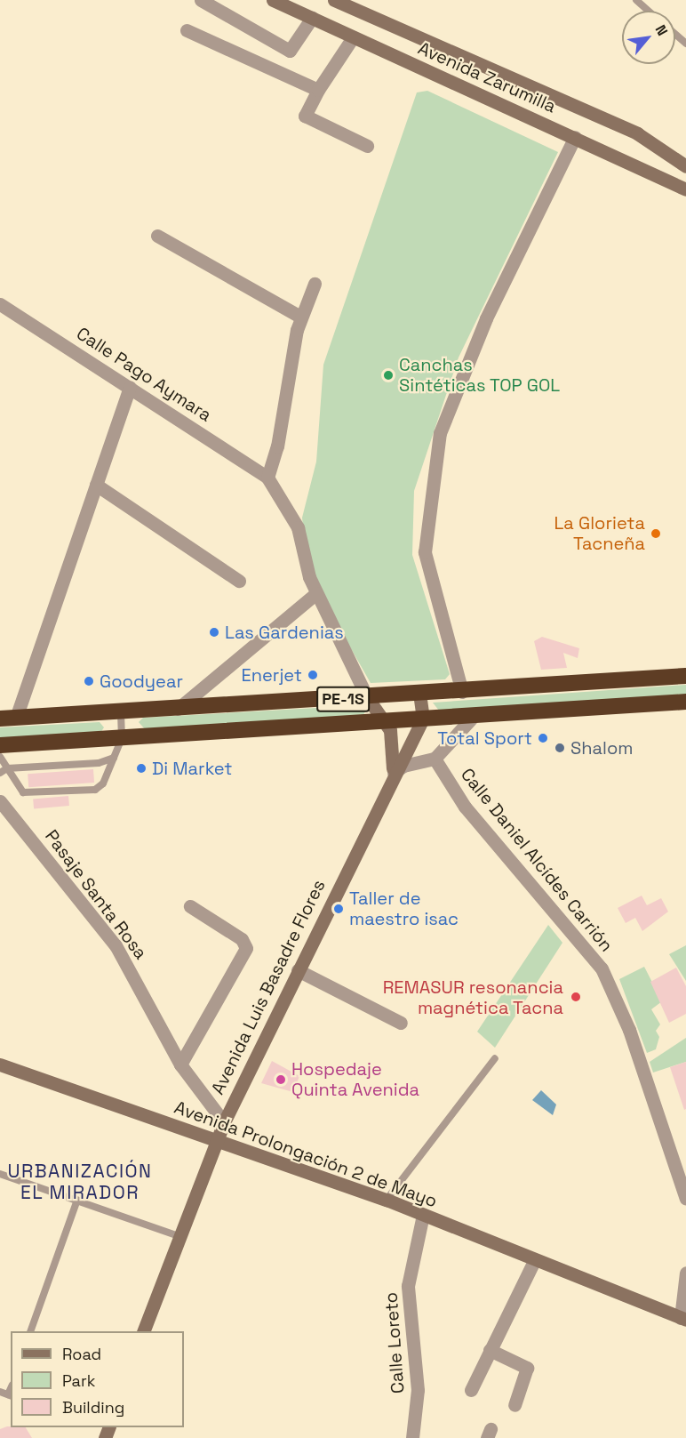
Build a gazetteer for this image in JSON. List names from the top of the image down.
{
  "streets": {
    "highway": ["PE-1S"],
    "street": [
      "Avenida Zarumilla",
      "Calle Pago Aymara",
      "Calle Daniel Alcídes Carrión",
      "Pasaje Santa Rosa",
      "Avenida Luis Basadre Flores",
      "Avenida Prolongación 2 de Mayo",
      "Calle Loreto"
    ]
  },
  "crossings": [
    ["PE-1S", "Avenida Luis Basadre Flores"],
    ["Pasaje Santa Rosa", "Avenida Luis Basadre Flores"],
    ["Avenida Luis Basadre Flores", "Avenida Prolongación 2 de Mayo"],
    ["Avenida Prolongación 2 de Mayo", "Calle Loreto"]
  ],
  "districts": ["URBANIZACIÓN EL MIRADOR"],
  "places": [
    "Canchas Sintéticas TOP GOL",
    "La Glorieta Tacneña",
    "Las Gardenias",
    "Enerjet",
    "Goodyear",
    "Total Sport",
    "Shalom",
    "Di Market",
    "Taller de maestro isac",
    "REMASUR resonancia magnética Tacna",
    "Hospedaje Quinta Avenida"
  ],
  "legend": ["Road", "Park", "Building"],
  "north": "top right"
}
